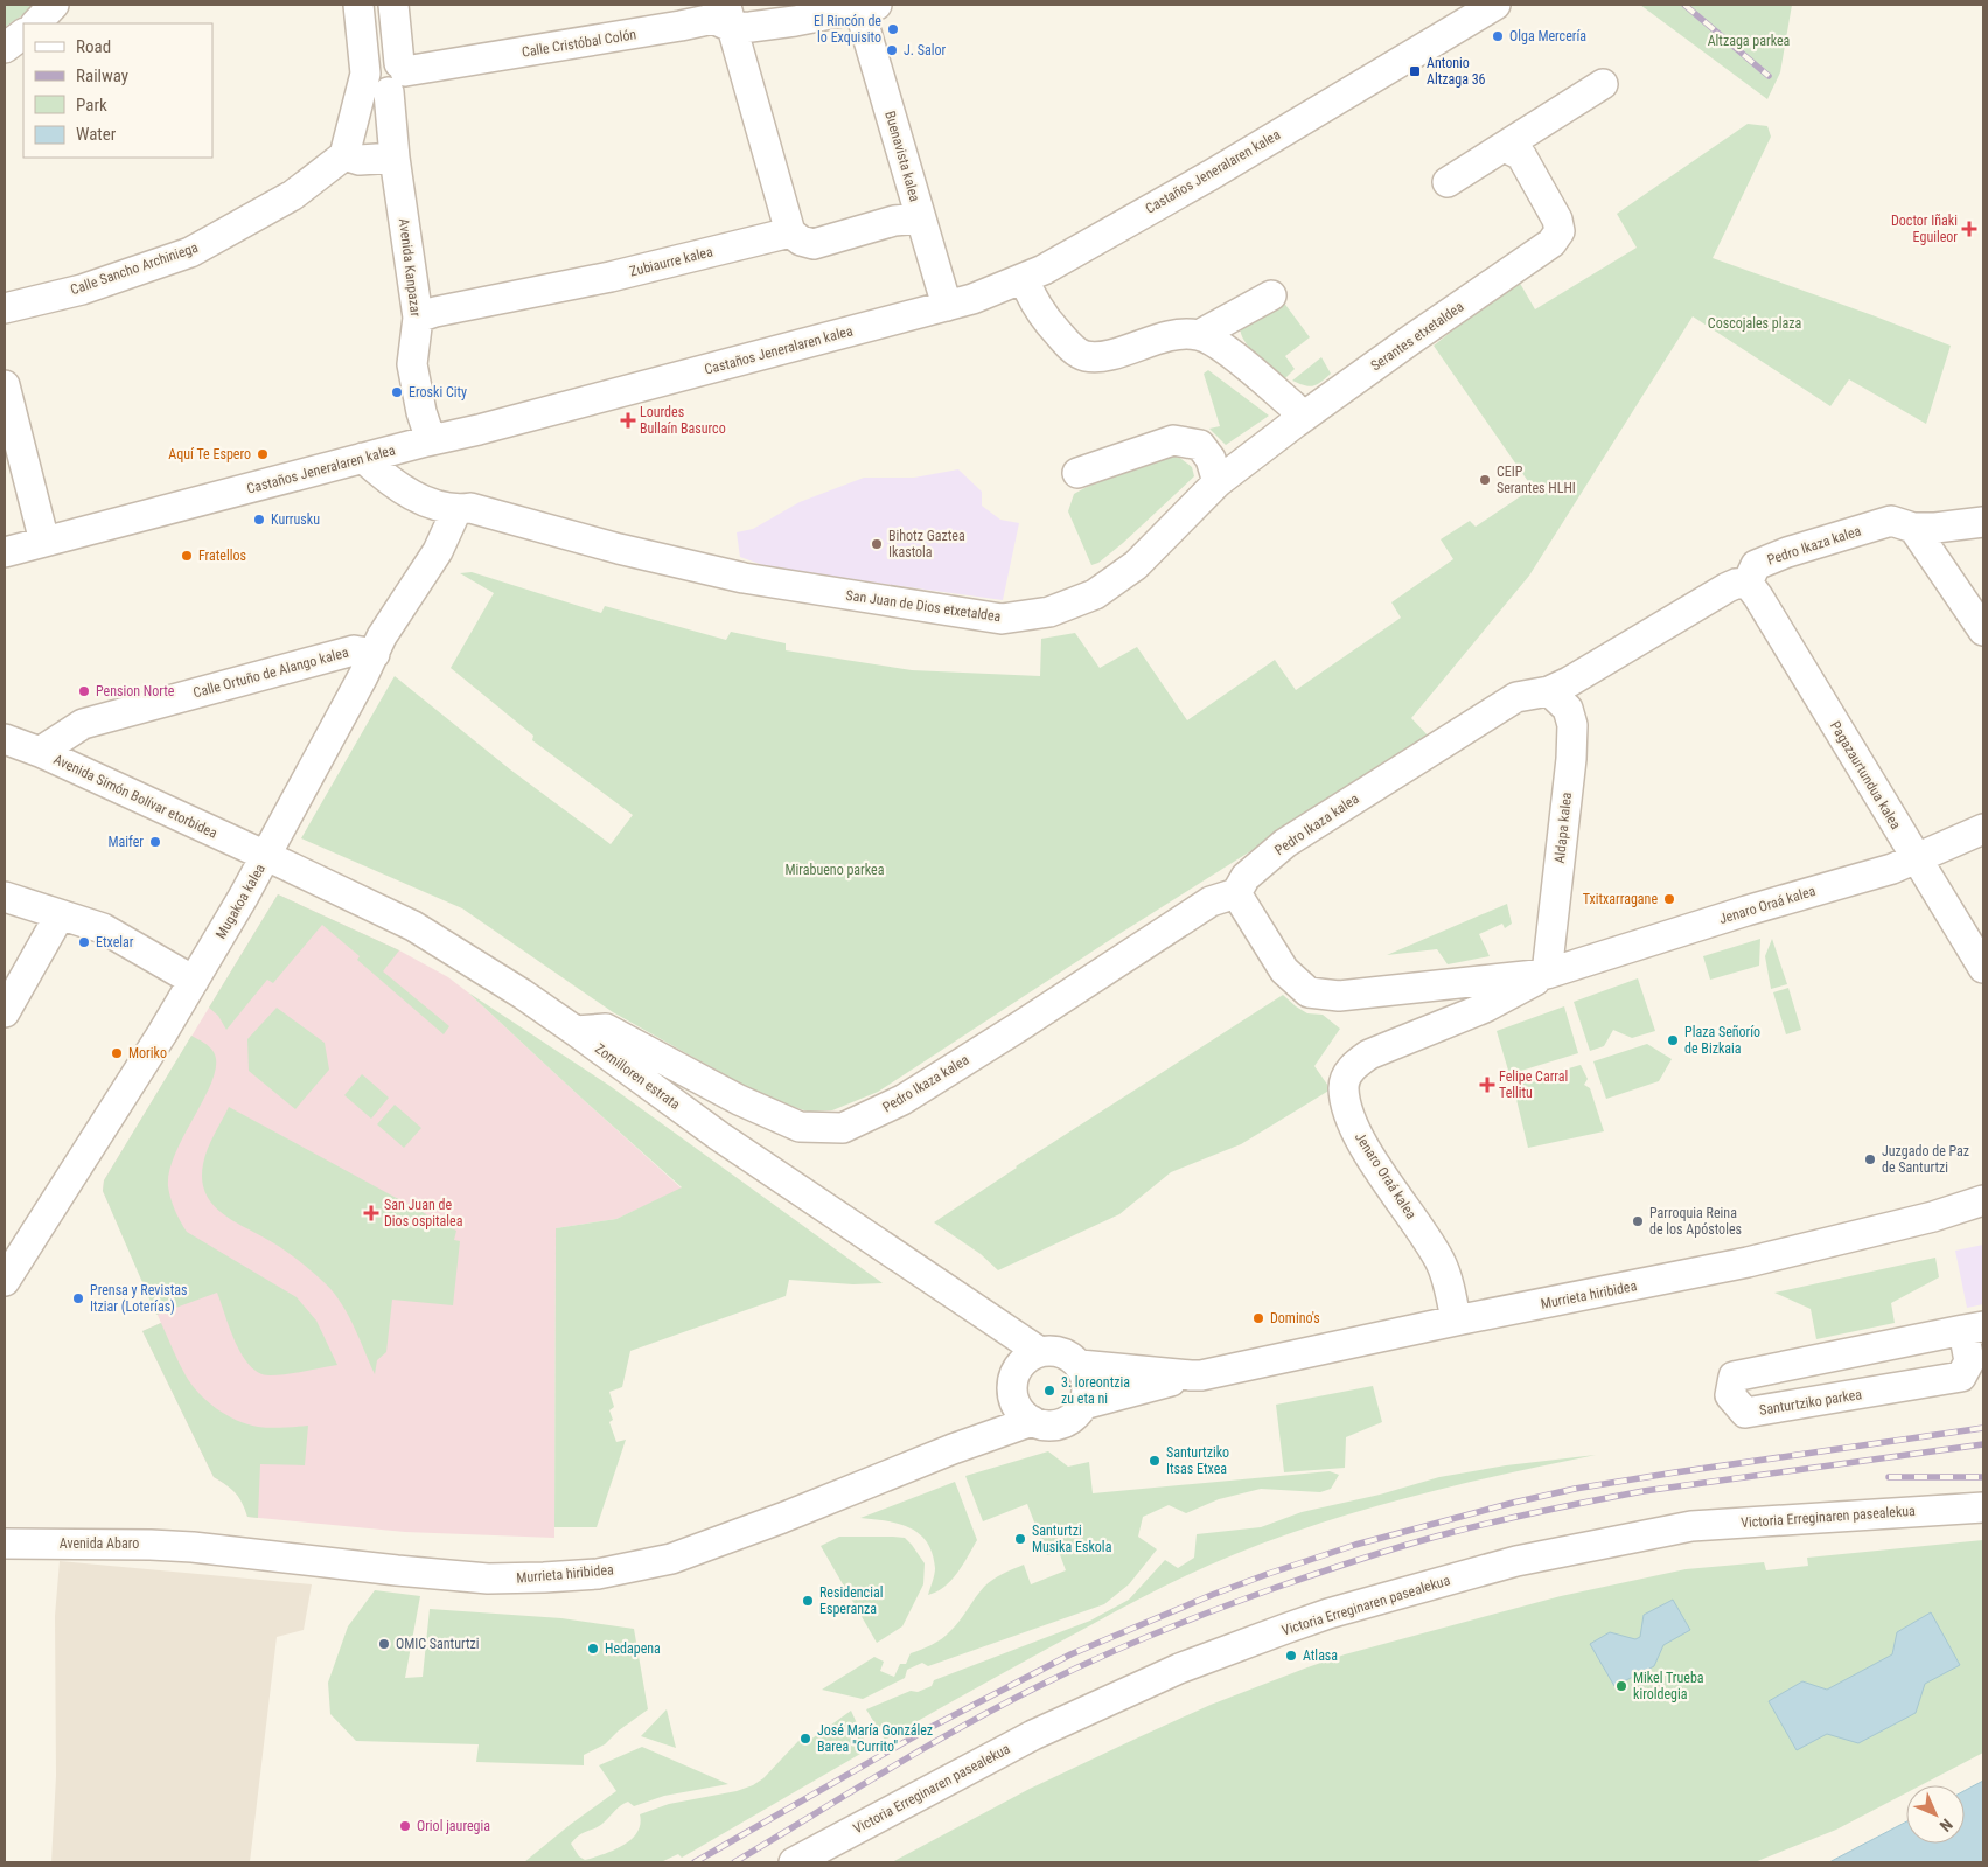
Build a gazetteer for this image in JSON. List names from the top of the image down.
{
  "streets": {
    "street": [
      "Calle Cristóbal Colón",
      "Buenavista kalea",
      "Castaños Jeneralaren kalea",
      "Zubiaurre kalea",
      "Avenida Kanpazar",
      "Calle Sancho Archiniega",
      "Serantes etxetaldea",
      "Pedro Ikaza kalea",
      "San Juan de Dios etxetaldea",
      "Calle Ortuño de Alango kalea",
      "Pagazaurtundua kalea",
      "Avenida Simón Bolívar etorbidea",
      "Aldapa kalea",
      "Mugakoa kalea",
      "Jenaro Oraá kalea",
      "Zomilloren estrata",
      "Murrieta hiribidea",
      "Santurtziko parkea",
      "Victoria Erreginaren pasealekua",
      "Avenida Abaro"
    ]
  },
  "crossings": [
    ["Calle Cristóbal Colón", "Avenida Kanpazar"],
    ["Buenavista kalea", "Castaños Jeneralaren kalea"],
    ["Castaños Jeneralaren kalea", "Avenida Kanpazar"],
    ["Castaños Jeneralaren kalea", "San Juan de Dios etxetaldea"],
    ["Zubiaurre kalea", "Avenida Kanpazar"],
    ["Serantes etxetaldea", "San Juan de Dios etxetaldea"],
    ["Pedro Ikaza kalea", "Pagazaurtundua kalea"],
    ["Pedro Ikaza kalea", "Aldapa kalea"],
    ["Pedro Ikaza kalea", "Jenaro Oraá kalea"],
    ["Pedro Ikaza kalea", "Zomilloren estrata"],
    ["San Juan de Dios etxetaldea", "Mugakoa kalea"],
    ["Calle Ortuño de Alango kalea", "Avenida Simón Bolívar etorbidea"],
    ["Calle Ortuño de Alango kalea", "Mugakoa kalea"],
    ["Pagazaurtundua kalea", "Jenaro Oraá kalea"],
    ["Avenida Simón Bolívar etorbidea", "Mugakoa kalea"],
    ["Avenida Simón Bolívar etorbidea", "Zomilloren estrata"],
    ["Aldapa kalea", "Jenaro Oraá kalea"],
    ["Mugakoa kalea", "Zomilloren estrata"],
    ["Jenaro Oraá kalea", "Murrieta hiribidea"],
    ["Zomilloren estrata", "Murrieta hiribidea"],
    ["Murrieta hiribidea", "Avenida Abaro"]
  ],
  "parks": ["Altzaga parkea", "Coscojales plaza", "Mirabueno parkea"],
  "places": {
    "other": [
      "El Rincón de lo Exquisito",
      "Olga Mercería",
      "J. Salor",
      "Eroski City",
      "Aquí Te Espero",
      "CEIP Serantes HLHI",
      "Kurrusku",
      "Bihotz Gaztea Ikastola",
      "Fratellos",
      "Pension Norte",
      "Maifer",
      "Txitxarragane",
      "Etxelar",
      "Plaza Señorío de Bizkaia",
      "Moriko",
      "Juzgado de Paz de Santurtzi",
      "Parroquia Reina de los Apóstoles",
      "Prensa y Revistas Itziar (Loterías)",
      "Domino's",
      "3. loreontzia zu eta ni",
      "Santurtziko Itsas Etxea",
      "Santurtzi Musika Eskola",
      "Residencial Esperanza",
      "OMIC Santurtzi",
      "Hedapena",
      "Atlasa",
      "Mikel Trueba kiroldegia",
      "José María González Barea \"Currito\"",
      "Oriol jauregia"
    ],
    "transit": ["Antonio Altzaga 36"],
    "health": [
      "Doctor Iñaki Eguileor",
      "Lourdes Bullaín Basurco",
      "Felipe Carral Tellitu",
      "San Juan de Dios ospitalea"
    ]
  },
  "legend": [
    "Road",
    "Railway",
    "Park",
    "Water"
  ],
  "north": "bottom right"
}
